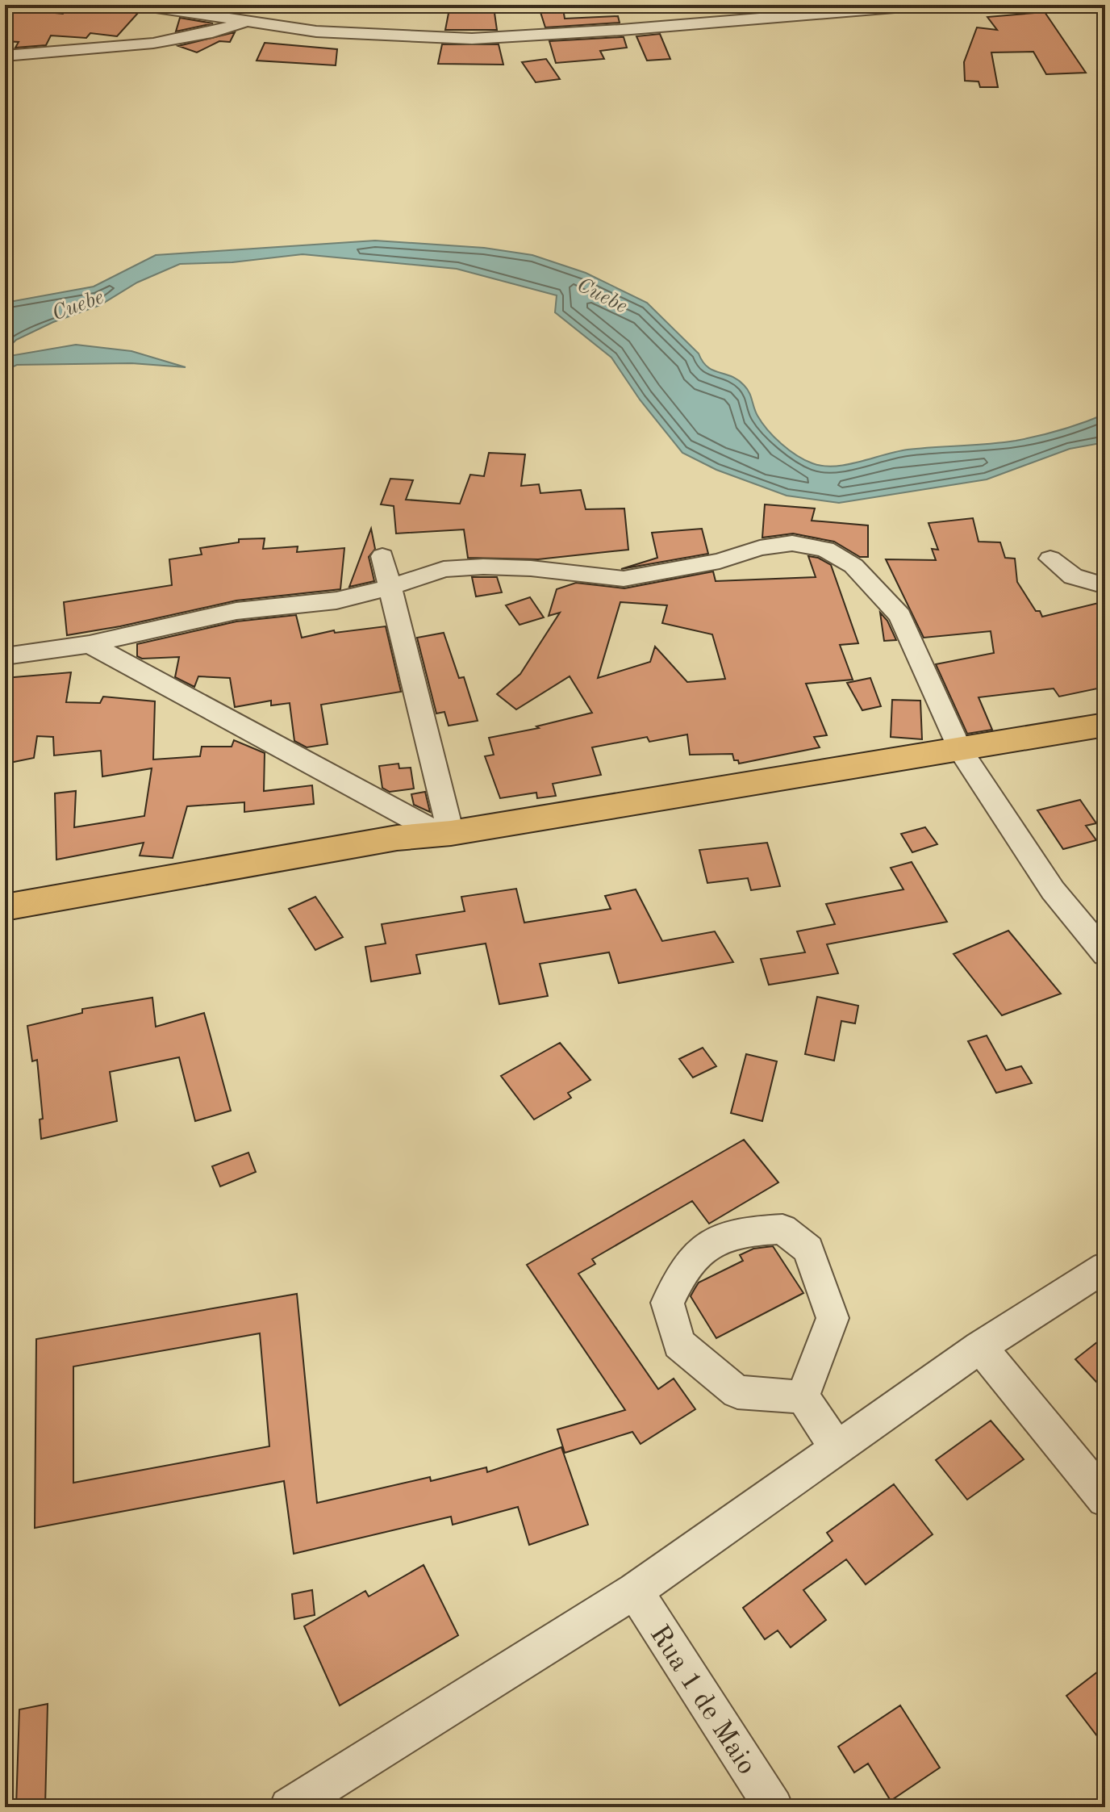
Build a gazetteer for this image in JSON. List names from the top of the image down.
{
  "streets": {
    "street": ["Rua 1 de Maio"]
  },
  "water": ["Cuebe"]
}
